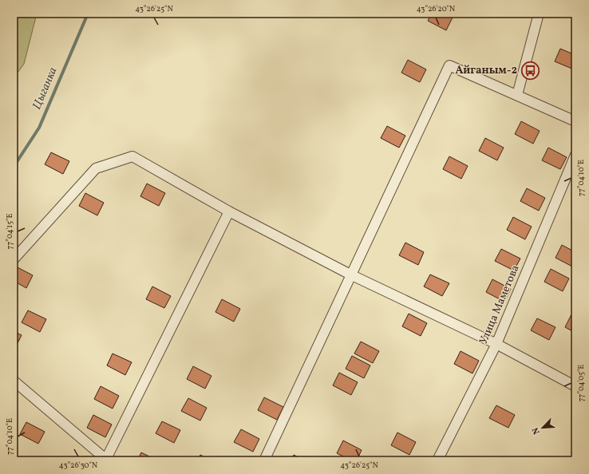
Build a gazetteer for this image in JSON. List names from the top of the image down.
{
  "streets": {
    "street": ["Улица Маметова"]
  },
  "water": ["Цыганка"],
  "places": {
    "bus stop": ["Айганым-2"]
  },
  "north": "bottom left",
  "coordinates": [
    "43°26'25\"N",
    "43°26'20\"N",
    "77°04'10\"E",
    "77°04'15\"E",
    "77°04'05\"E",
    "43°26'30\"N"
  ]
}
